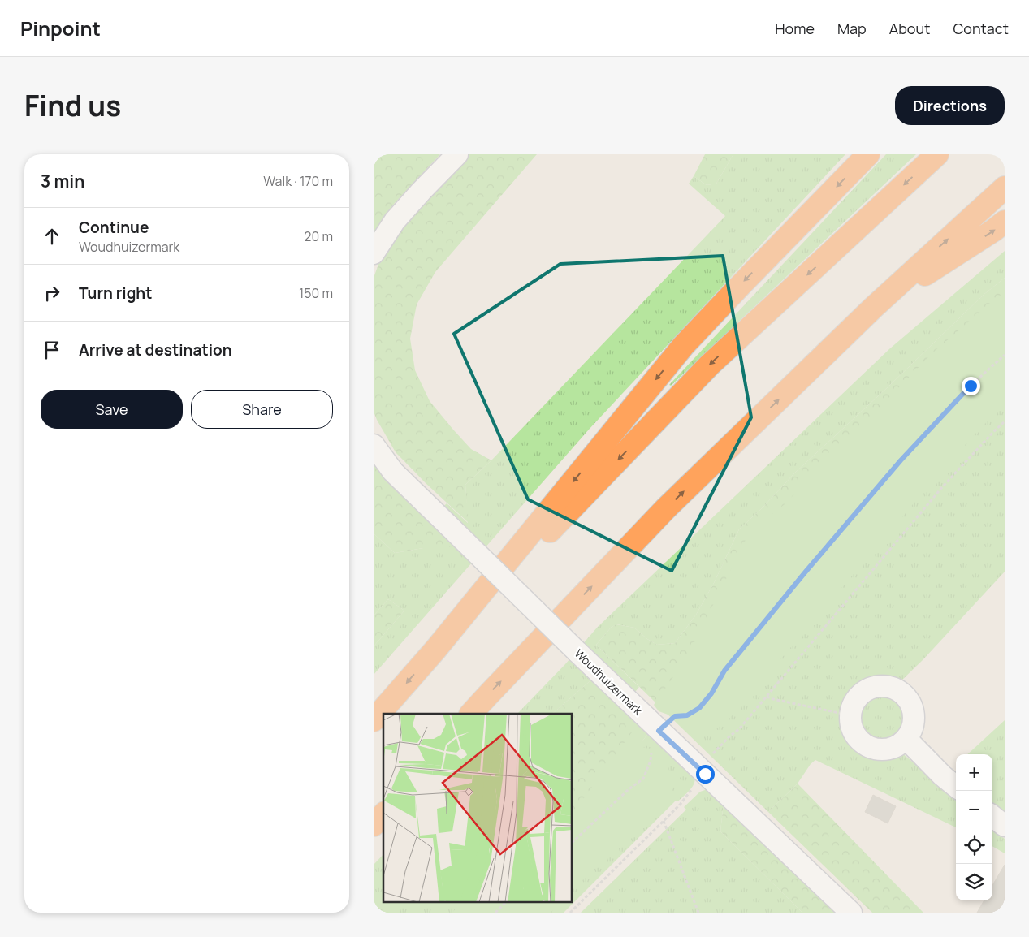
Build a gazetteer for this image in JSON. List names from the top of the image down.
{
  "streets": {
    "street": ["Woudhuizermark"]
  },
  "page": {
    "header": "Pinpoint",
    "nav": [
      "Home",
      "Map",
      "About",
      "Contact"
    ],
    "title": "Find us",
    "buttons": [
      "Directions",
      ["Save", "Share"]
    ],
    "heading": ["3 min", "Walk · 170 m"],
    "list": [
      ["Continue", "Woudhuizermark", "20 m"],
      ["Turn right", "150 m"],
      "Arrive at destination"
    ],
    "map_buttons": ["+", "−"]
  }
}
